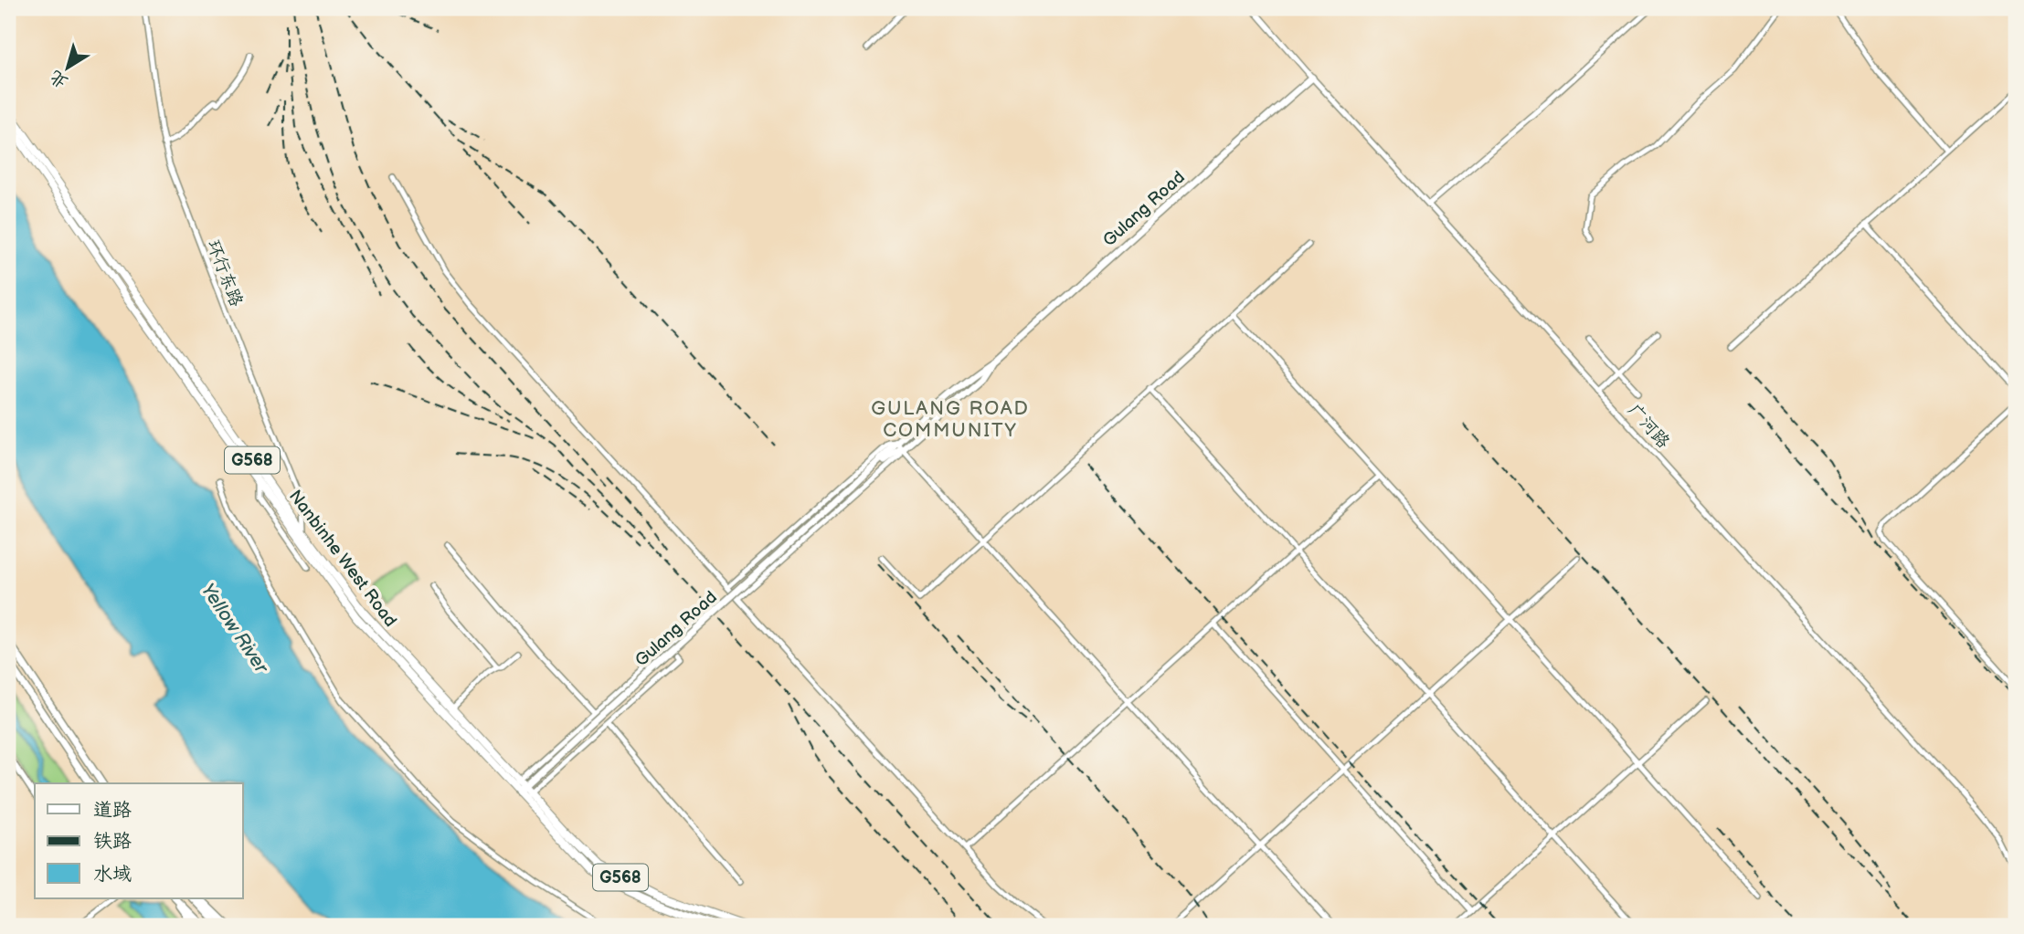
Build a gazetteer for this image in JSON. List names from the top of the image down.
{
  "streets": {
    "highway": ["G568", "Nanbinhe West Road"],
    "main road": ["Gulang Road"],
    "street": ["环行东路", "广河路"]
  },
  "crossings": [
    ["Gulang Road", "广河路"],
    ["Gulang Road", "Nanbinhe West Road"],
    ["环行东路", "Nanbinhe West Road"]
  ],
  "districts": ["GULANG ROAD COMMUNITY"],
  "water": ["Yellow River"],
  "legend": ["道路", "铁路", "水域"],
  "north": "bottom left"
}
